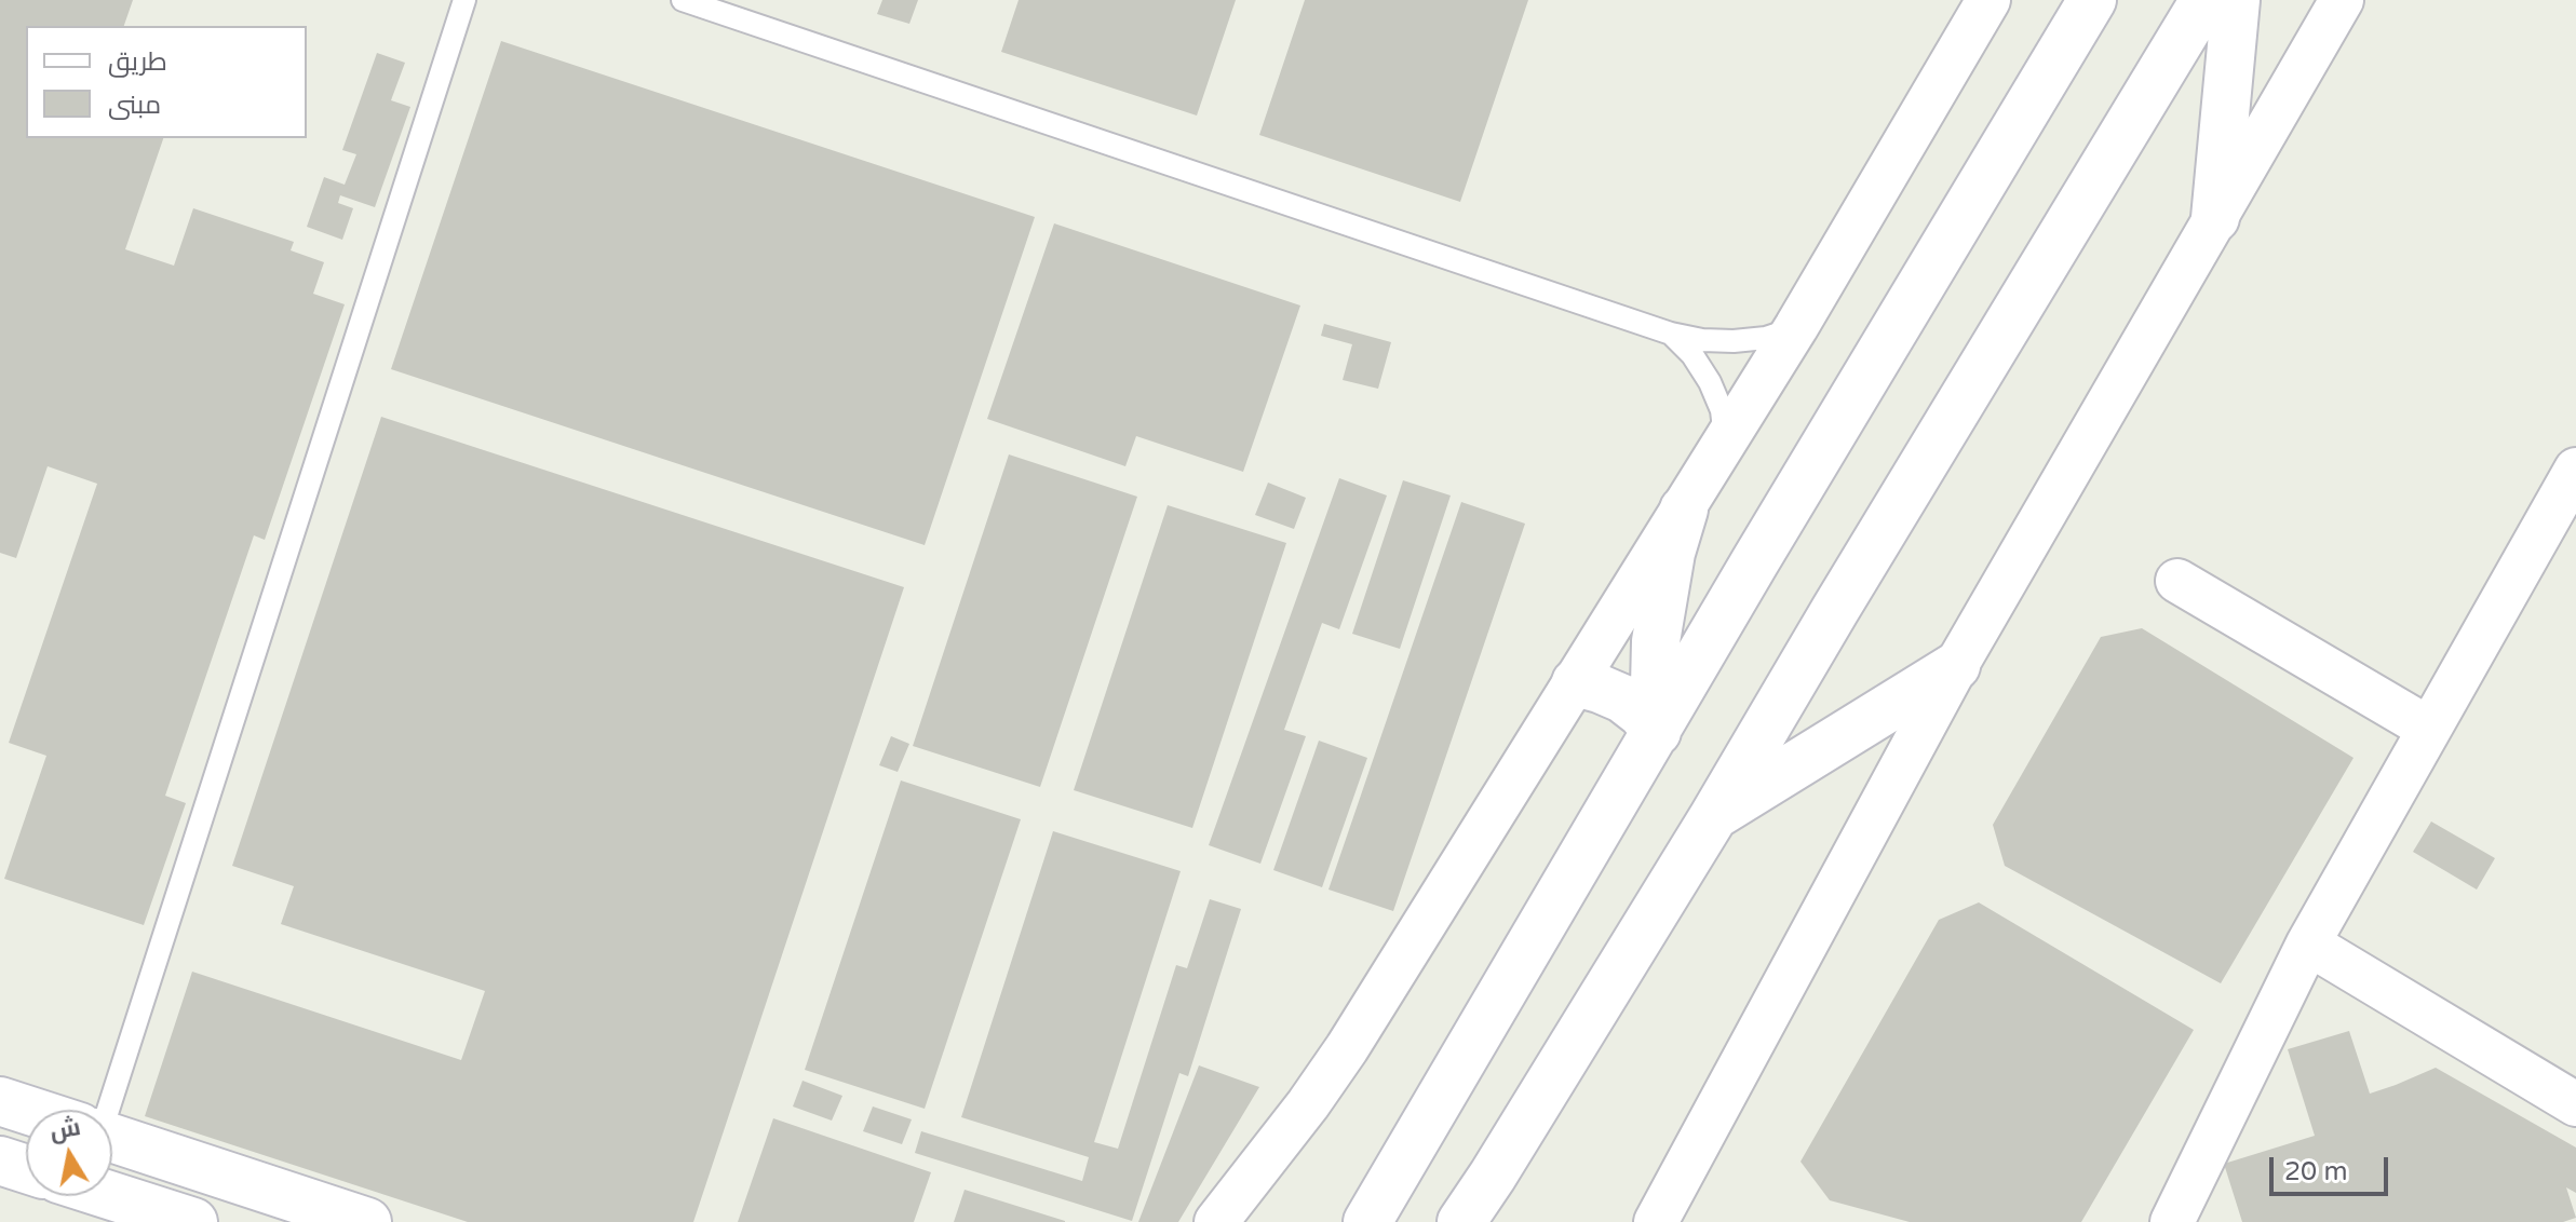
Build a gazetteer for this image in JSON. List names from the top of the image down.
{
  "legend": ["طريق", "مبنى"],
  "scale_bar": "20 m",
  "north": "top"
}
